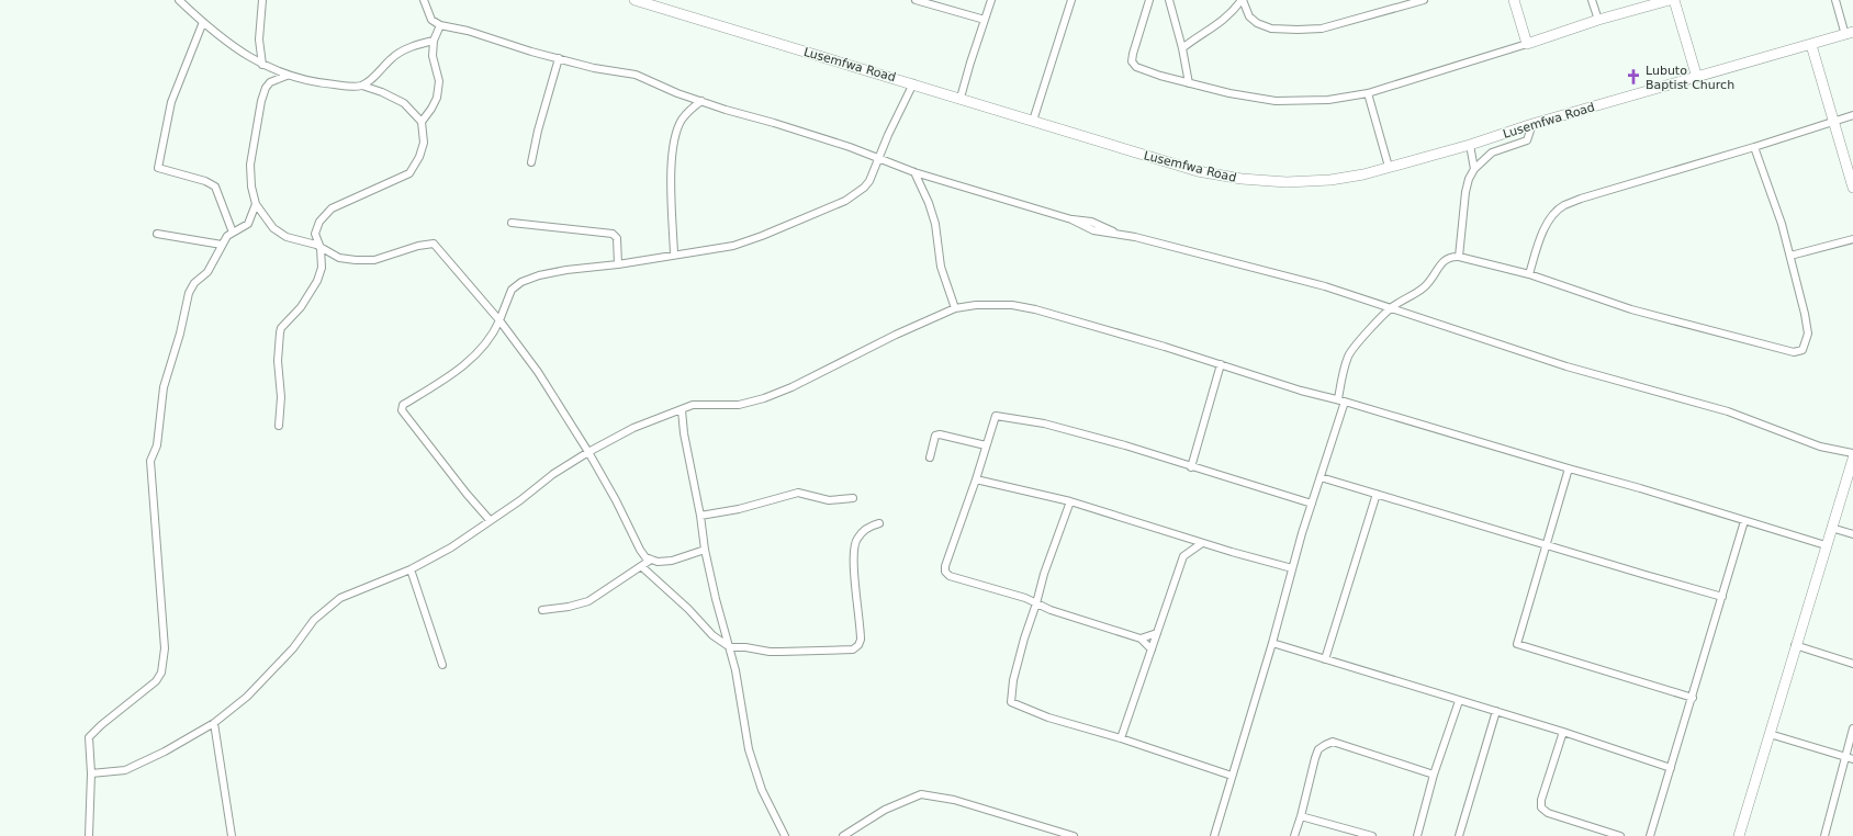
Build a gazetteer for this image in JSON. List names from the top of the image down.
{
  "streets": {
    "street": ["Lusemfwa Road"]
  },
  "places": {
    "church": ["Lubuto Baptist Church"]
  }
}
